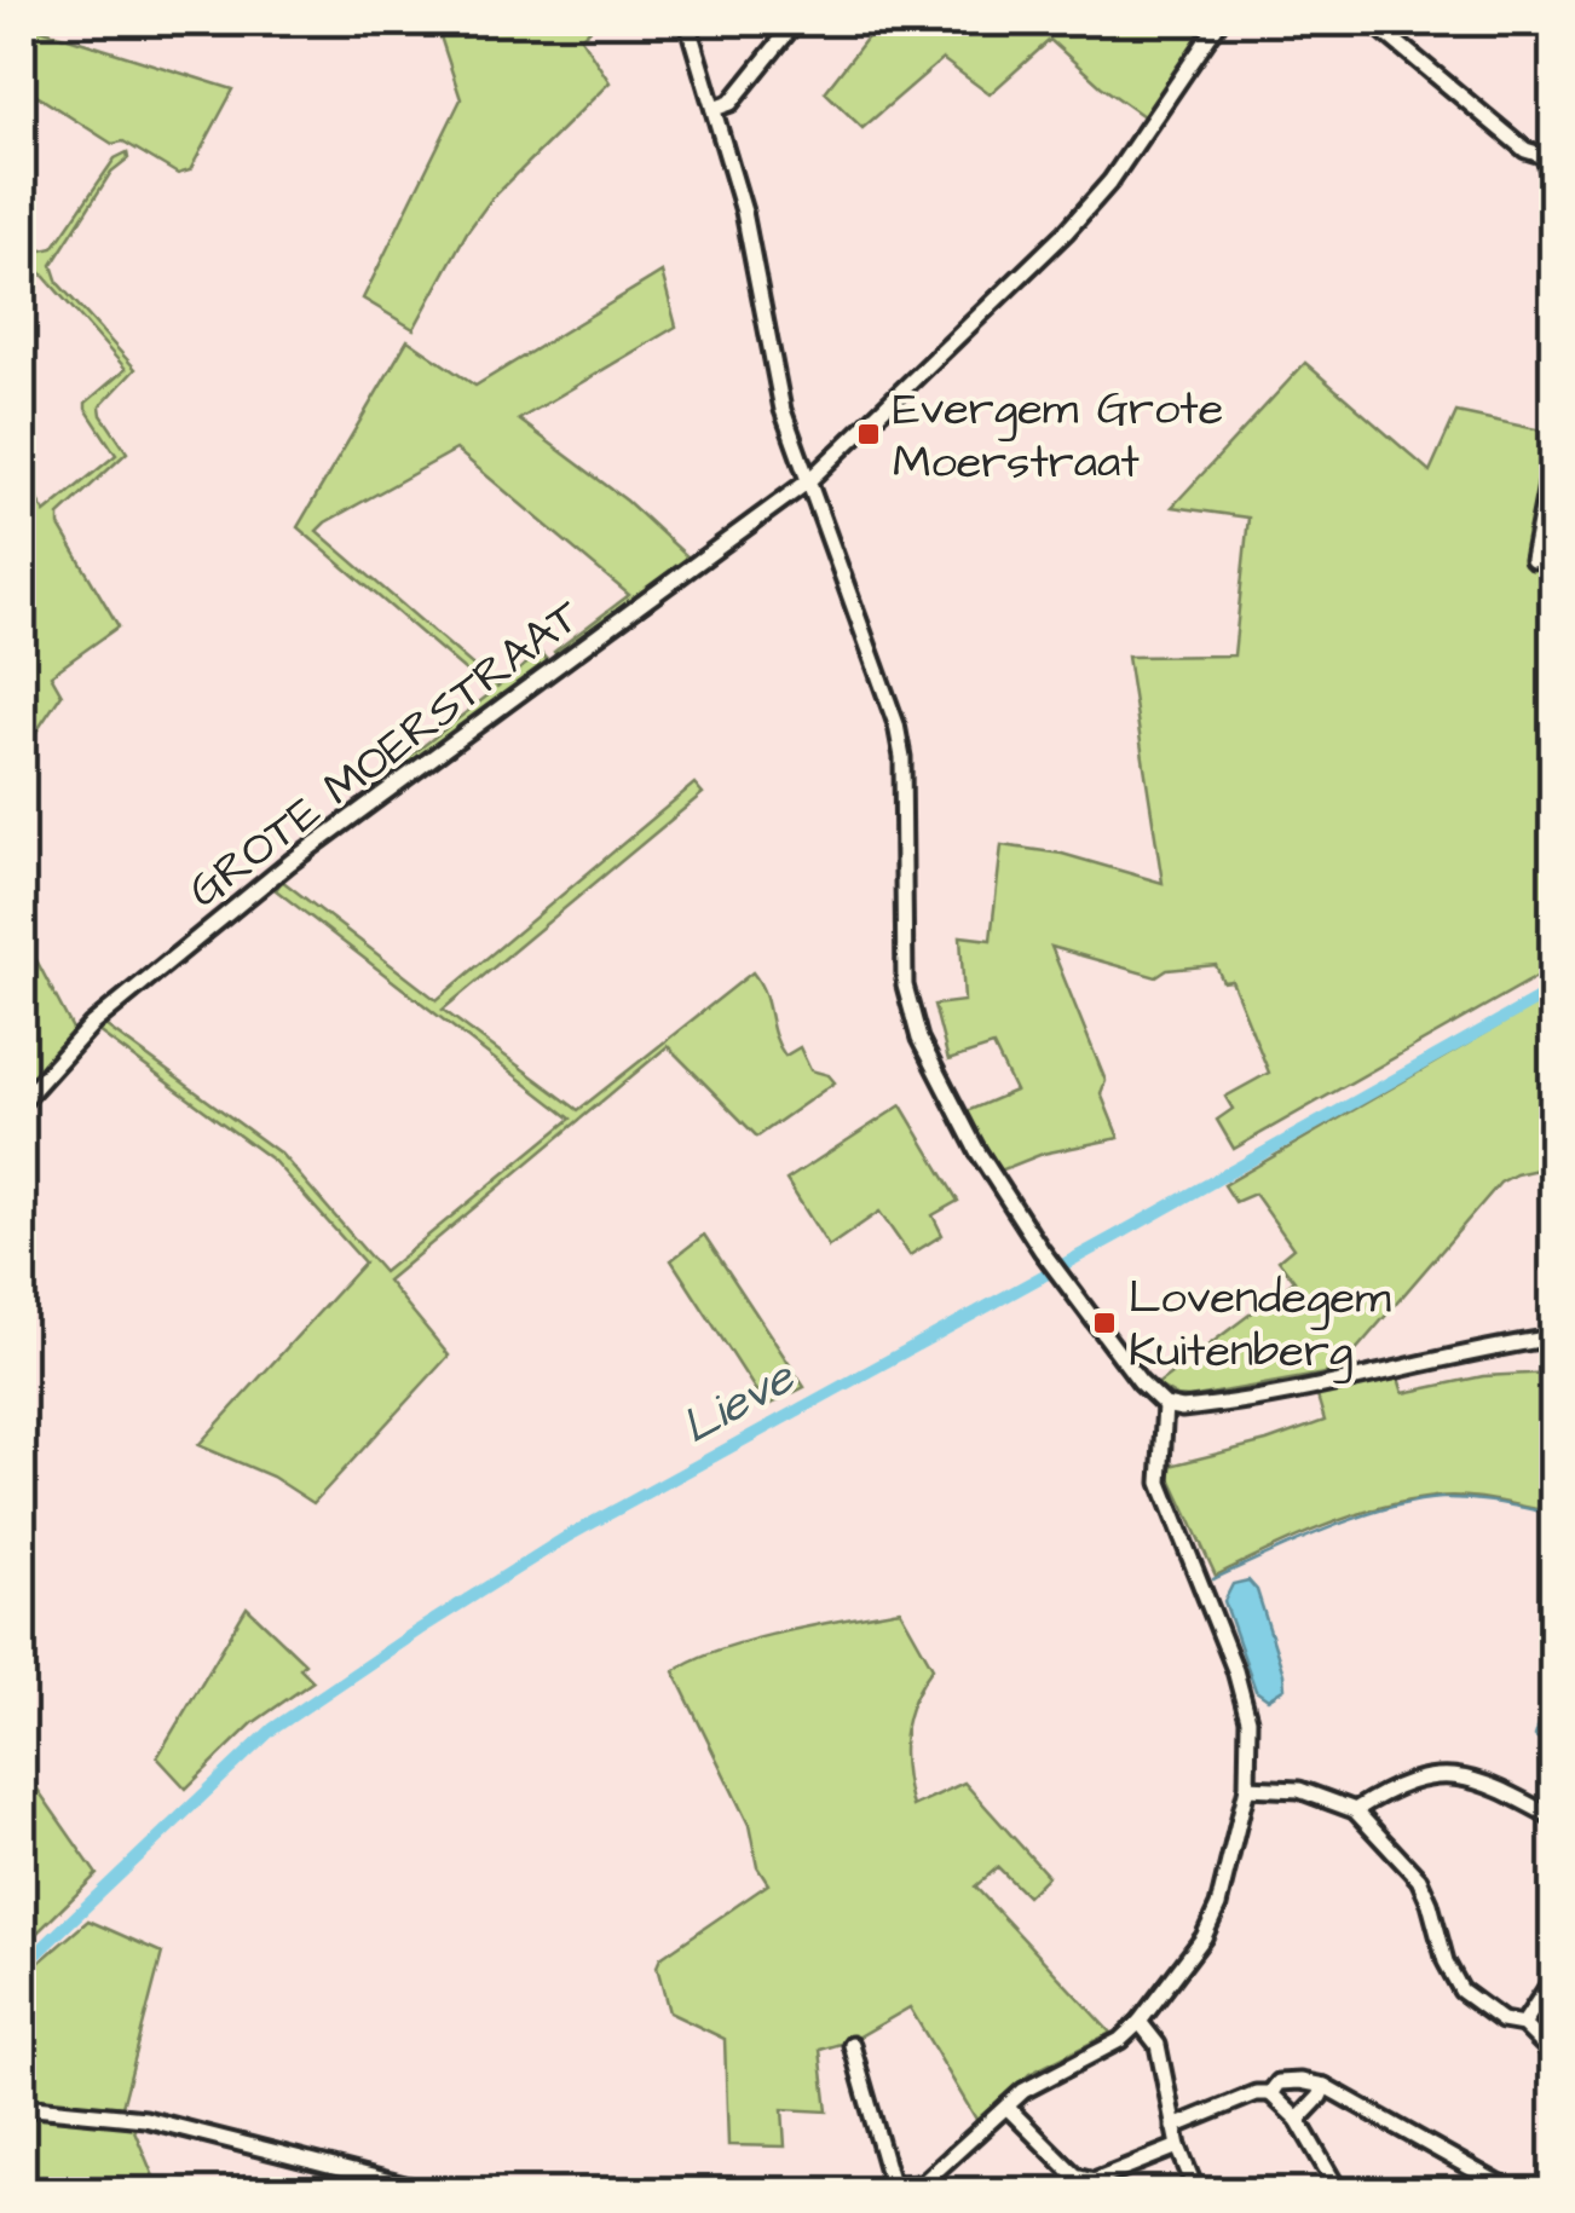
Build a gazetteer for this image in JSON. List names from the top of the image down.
{
  "streets": {
    "street": ["GROTE MOERSTRAAT"]
  },
  "water": ["Lieve"],
  "places": {
    "transit": ["Evergem Grote Moerstraat", "Lovendegem Kuitenberg"]
  }
}
